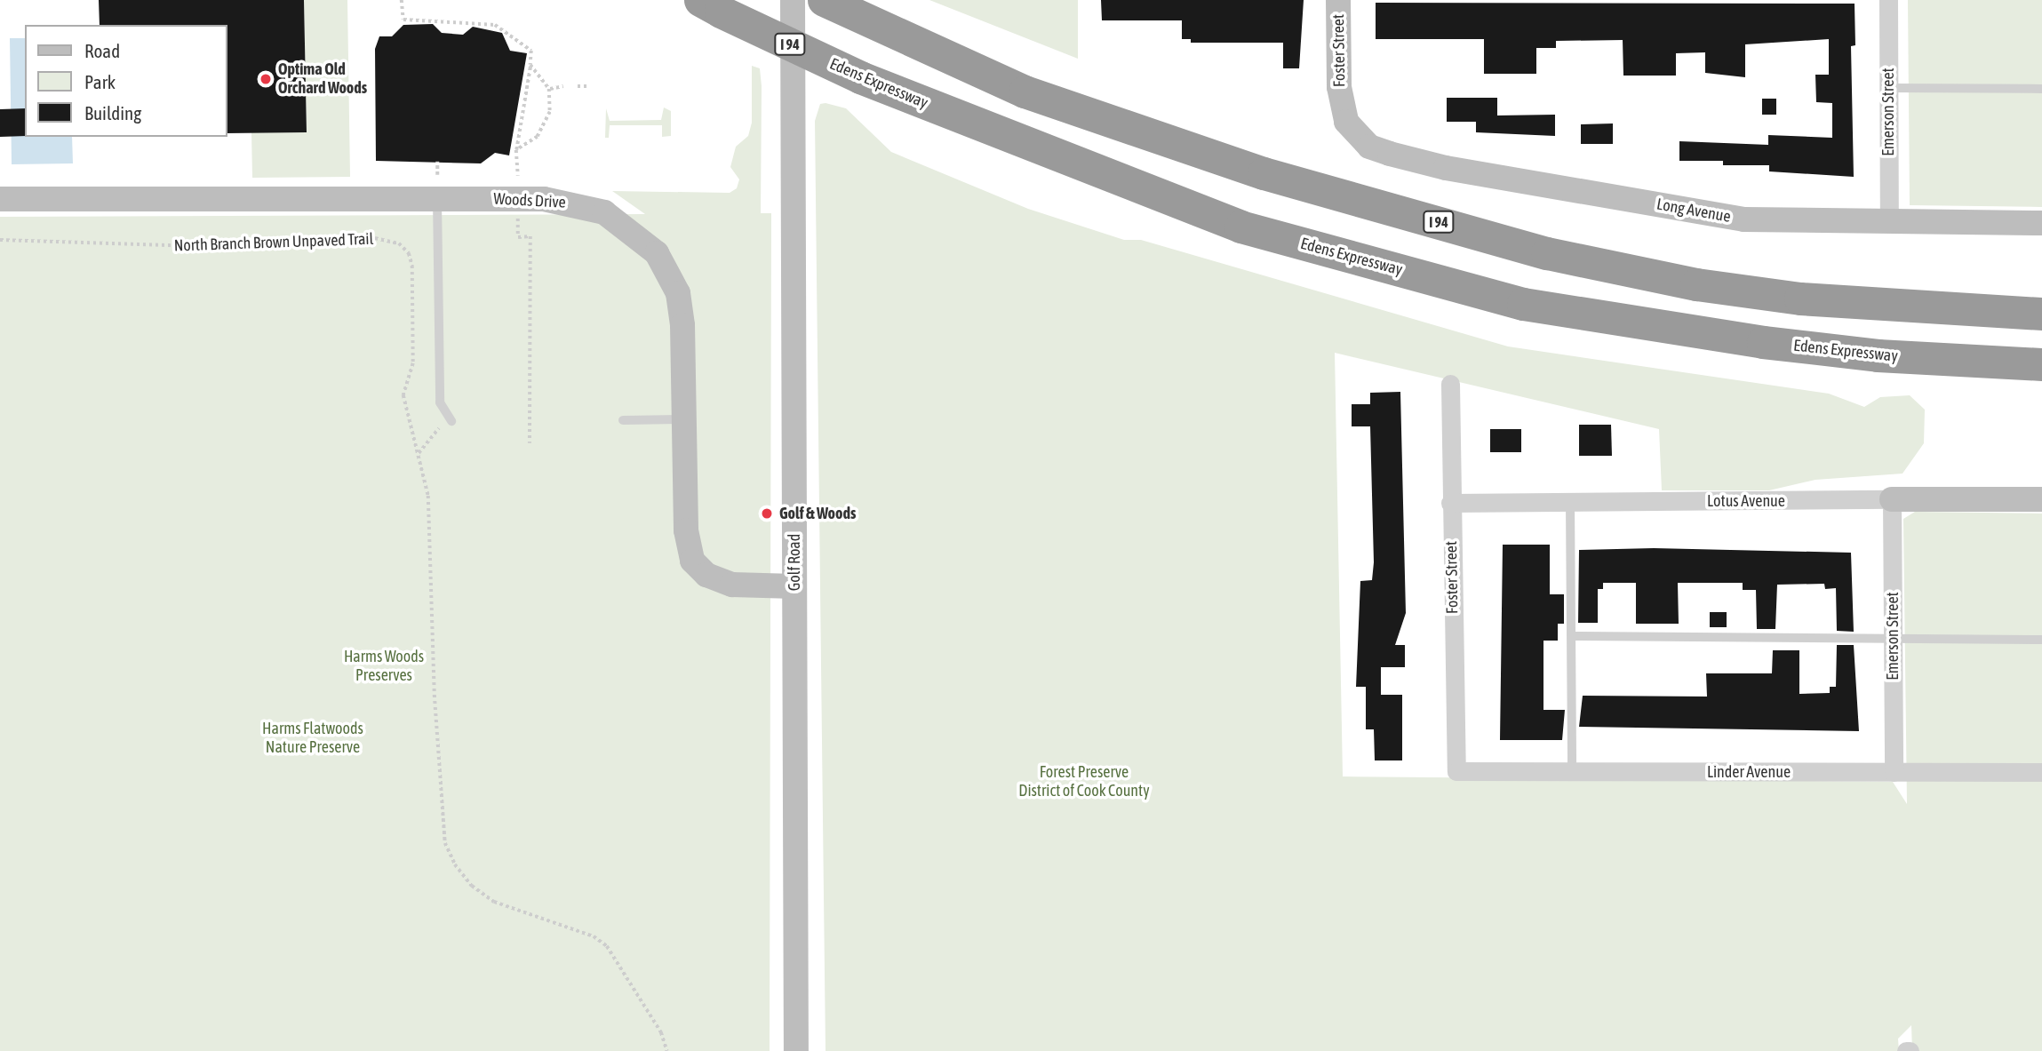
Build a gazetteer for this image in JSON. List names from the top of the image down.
{
  "streets": {
    "highway": ["I 94", "Edens Expressway"],
    "street": [
      "Foster Street",
      "Emerson Street",
      "Woods Drive",
      "Long Avenue",
      "Lotus Avenue",
      "Golf Road",
      "Linder Avenue"
    ],
    "path": ["North Branch Brown Unpaved Trail"]
  },
  "crossings": [
    ["Foster Street", "Long Avenue"],
    ["Foster Street", "Lotus Avenue"],
    ["Foster Street", "Linder Avenue"],
    ["Emerson Street", "Long Avenue"],
    ["Emerson Street", "Lotus Avenue"],
    ["Emerson Street", "Linder Avenue"],
    ["Woods Drive", "Golf Road"]
  ],
  "parks": ["Harms Woods Preserves", "Harms Flatwoods Nature Preserve", "Forest Preserve District of Cook County"],
  "places": ["Optima Old Orchard Woods", "Golf & Woods"],
  "legend": ["Road", "Park", "Building"]
}
